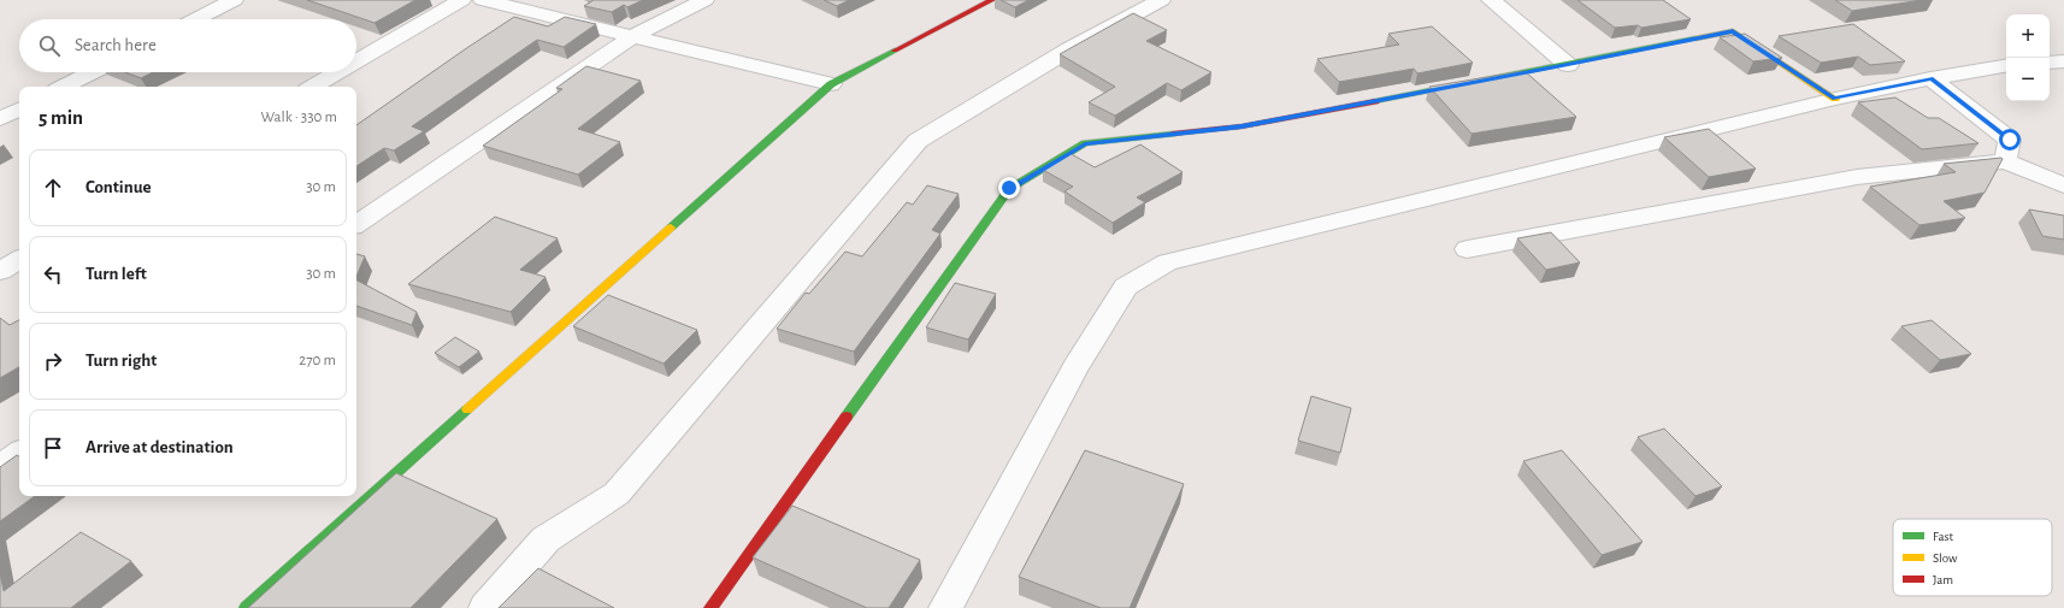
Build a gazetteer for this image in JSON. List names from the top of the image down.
{
  "legend": ["Fast", "Slow", "Jam"],
  "page": {
    "map_buttons": ["+", "−"],
    "search": "Search here",
    "heading": ["5 min", "Walk · 330 m"],
    "list": [
      ["Continue", "30 m"],
      ["Turn left", "30 m"],
      ["Turn right", "270 m"],
      "Arrive at destination"
    ]
  }
}
